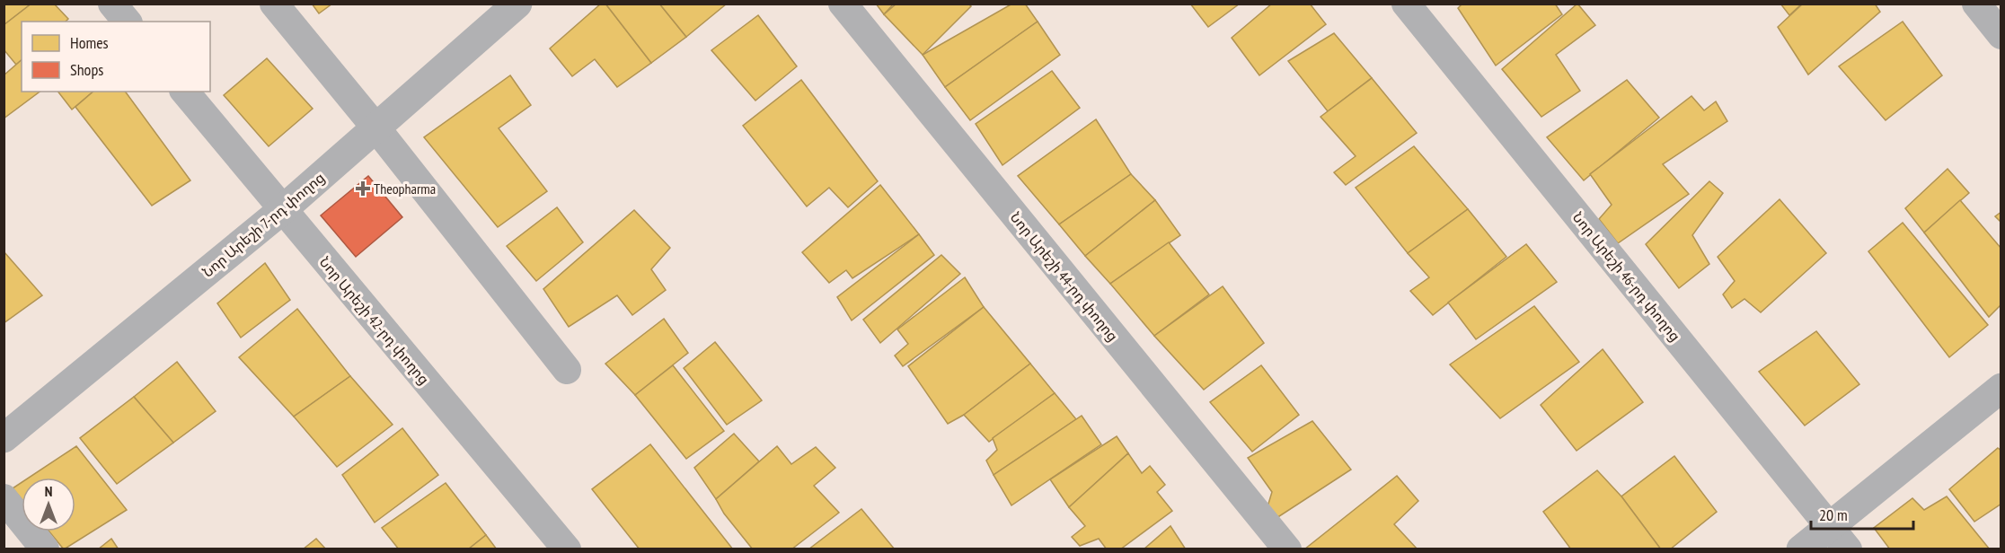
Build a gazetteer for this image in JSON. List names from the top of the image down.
{
  "streets": {
    "street": [
      "Նոր Արեշի 7-րդ փողոց",
      "Նոր Արեշի 44-րդ փողոց",
      "Նոր Արեշի 46-րդ փողոց",
      "Նոր Արեշի 42-րդ փողոց"
    ]
  },
  "crossings": [
    ["Նոր Արեշի 7-րդ փողոց", "Նոր Արեշի 42-րդ փողոց"]
  ],
  "places": {
    "health": ["Theopharma"]
  },
  "legend": ["Homes", "Shops"],
  "scale_bar": "20 m",
  "north": "top"
}
